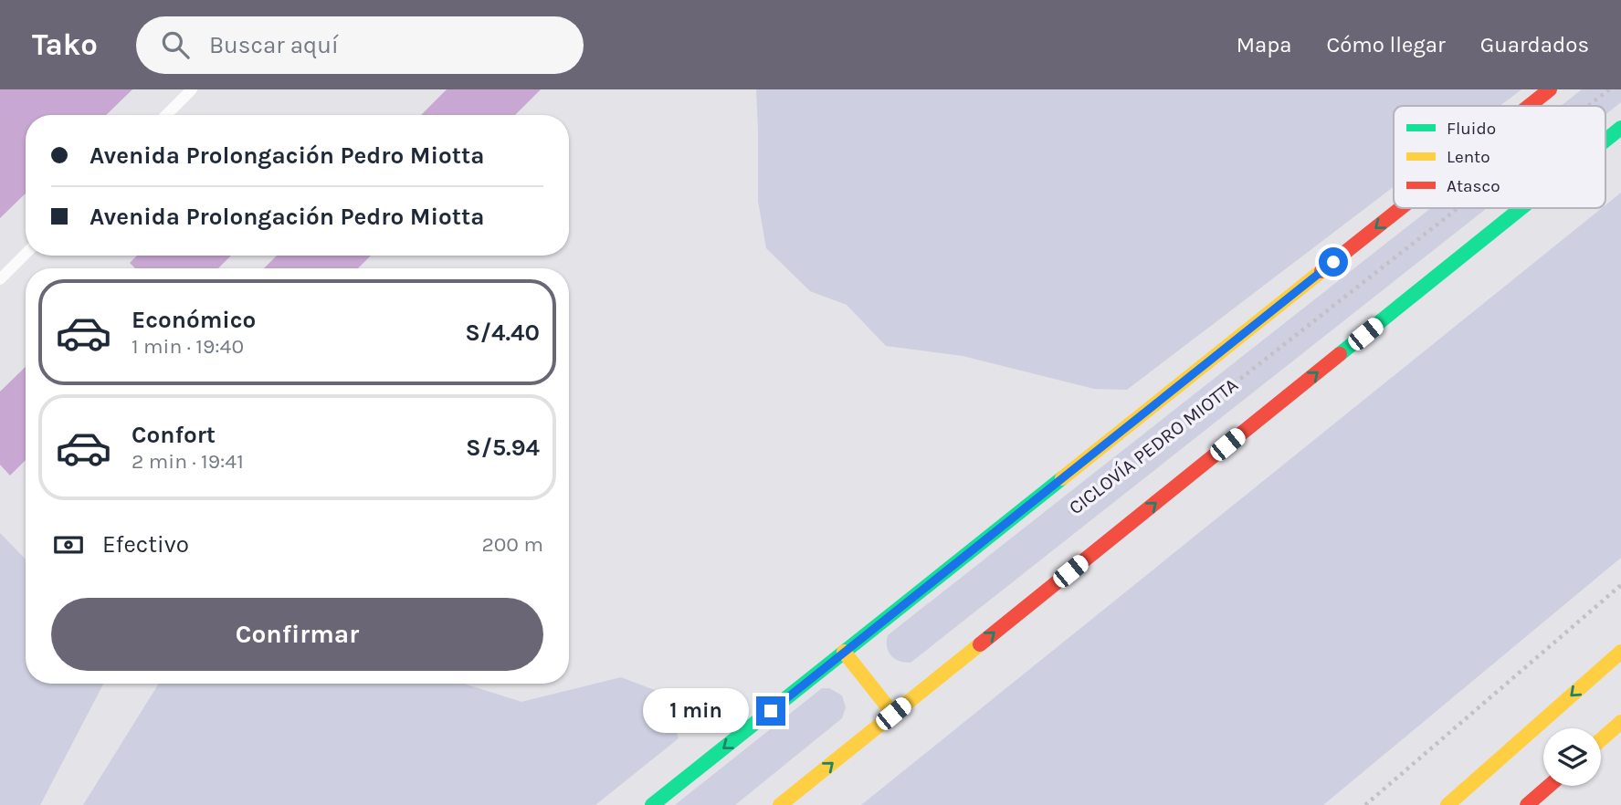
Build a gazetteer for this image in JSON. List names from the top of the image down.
{
  "streets": {
    "path": ["CICLOVÍA PEDRO MIOTTA"]
  },
  "legend": ["Fluido", "Lento", "Atasco"],
  "page": {
    "header": "Tako",
    "search": "Buscar aquí",
    "nav": ["Mapa", "Cómo llegar", "Guardados"],
    "banner": ["Avenida Prolongación Pedro Miotta", "Avenida Prolongación Pedro Miotta"],
    "list": [
      {
        "name": "Económico",
        "note": "1 min · 19:40",
        "value": "S/4.40"
      },
      {
        "name": "Confort",
        "note": "2 min · 19:41",
        "value": "S/5.94"
      }
    ],
    "pay": ["Efectivo", "200 m"],
    "buttons": "Confirmar",
    "bubble": "1 min"
  }
}
